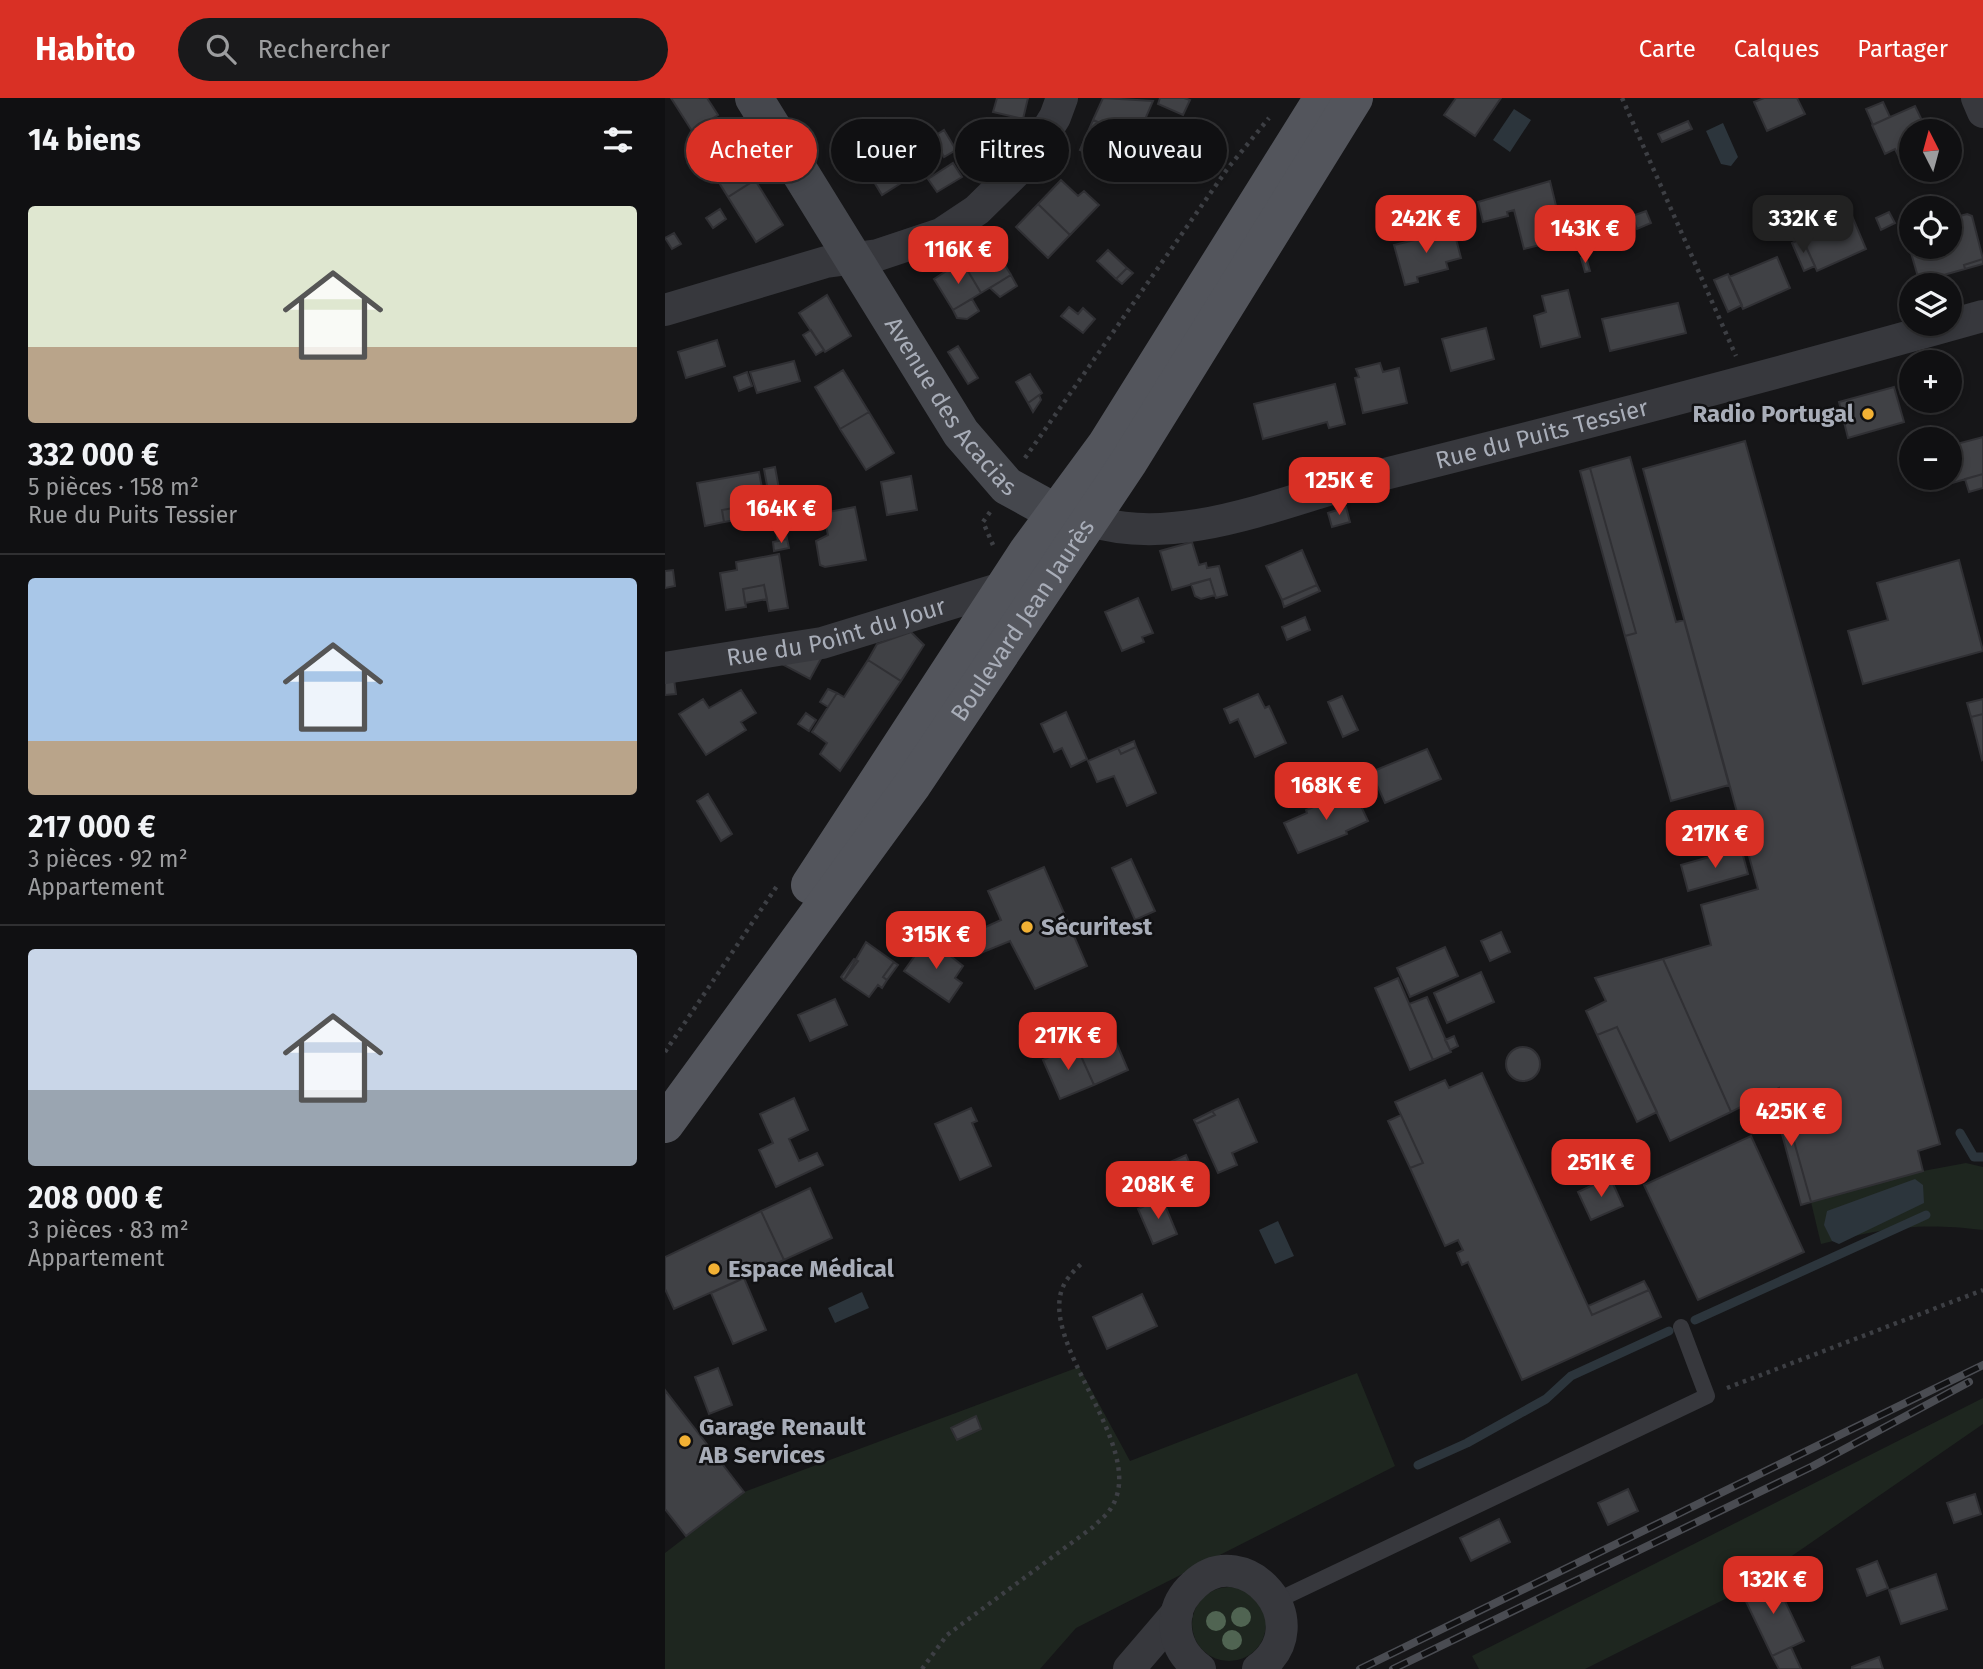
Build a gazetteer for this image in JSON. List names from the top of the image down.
{
  "streets": {
    "main road": ["Boulevard Jean Jaurès"],
    "street": ["Avenue des Acacias", "Rue du Puits Tessier", "Rue du Point du Jour"]
  },
  "crossings": [
    ["Avenue des Acacias", "Rue du Puits Tessier"],
    ["Avenue des Acacias", "Boulevard Jean Jaurès"],
    ["Rue du Puits Tessier", "Boulevard Jean Jaurès"],
    ["Boulevard Jean Jaurès", "Rue du Point du Jour"]
  ],
  "places": [
    "Radio Portugal",
    "Sécuritest",
    "Espace Médical",
    "Garage Renault AB Services"
  ],
  "north": "top",
  "page": {
    "header": "Habito",
    "search": "Rechercher",
    "nav": ["Carte", "Calques", "Partager"],
    "heading": "14 biens",
    "map_buttons": ["+", "−"],
    "chip": [
      "Acheter",
      "Louer",
      "Filtres",
      "Nouveau"
    ],
    "list": [
      {
        "name": "332 000 €",
        "note": "5 pièces · 158 m² · Rue du Puits Tessier"
      },
      {
        "name": "217 000 €",
        "note": "3 pièces · 92 m² · Appartement"
      },
      {
        "name": "208 000 €",
        "note": "3 pièces · 83 m² · Appartement"
      }
    ],
    "price": [
      "242K €",
      "332K €",
      "143K €",
      "116K €",
      "125K €",
      "164K €",
      "168K €",
      "217K €",
      "315K €",
      "217K €",
      "425K €",
      "251K €",
      "208K €",
      "132K €"
    ]
  }
}
